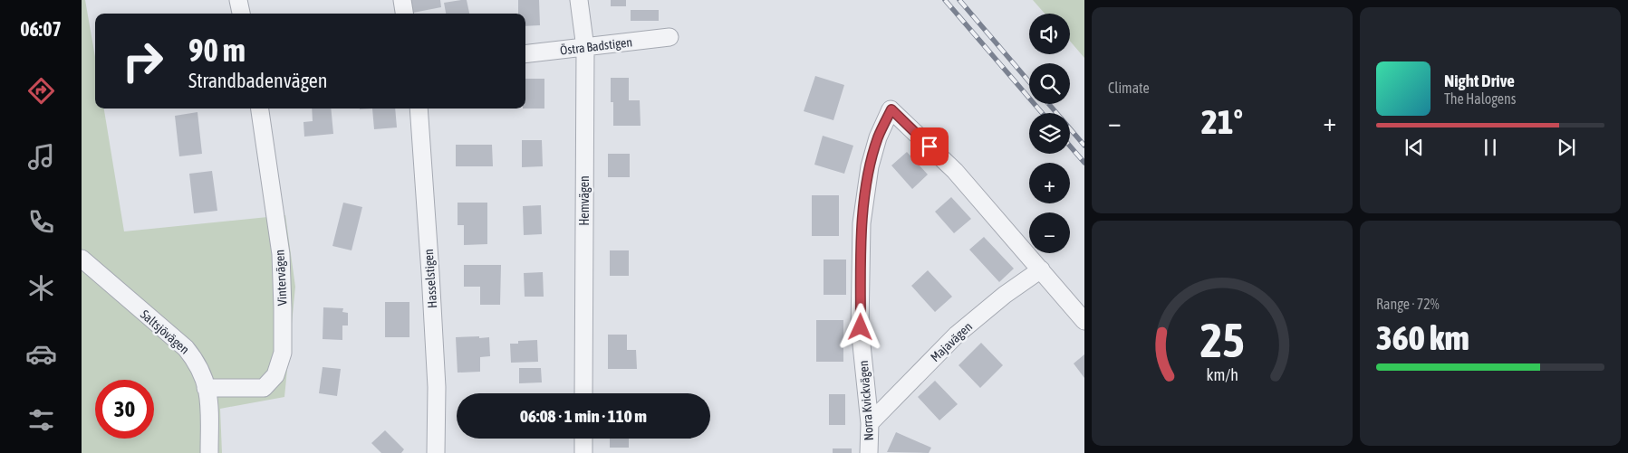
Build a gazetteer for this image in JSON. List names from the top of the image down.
{
  "streets": {
    "street": [
      "Östra Badstigen",
      "Hemvägen",
      "Vintervägen",
      "Hasselstigen",
      "Saltsjövägen",
      "Majavägen",
      "Norra Kvickvägen"
    ]
  },
  "crossings": [
    ["Östra Badstigen", "Hemvägen"],
    ["Vintervägen", "Saltsjövägen"],
    ["Majavägen", "Norra Kvickvägen"]
  ],
  "page": {
    "tabs": "06:07",
    "tile": [
      "Climate",
      ["Range · 72%", "360 km"]
    ],
    "map_buttons": ["+", "−"],
    "turn": ["90 m", "Strandbadenvägen"],
    "song": ["Night Drive", "The Halogens"],
    "heat": ["−", "21°", "+"],
    "limit": "30",
    "trip": "06:08 · 1 min · 110 m",
    "gauge": ["25", "km/h"]
  }
}
